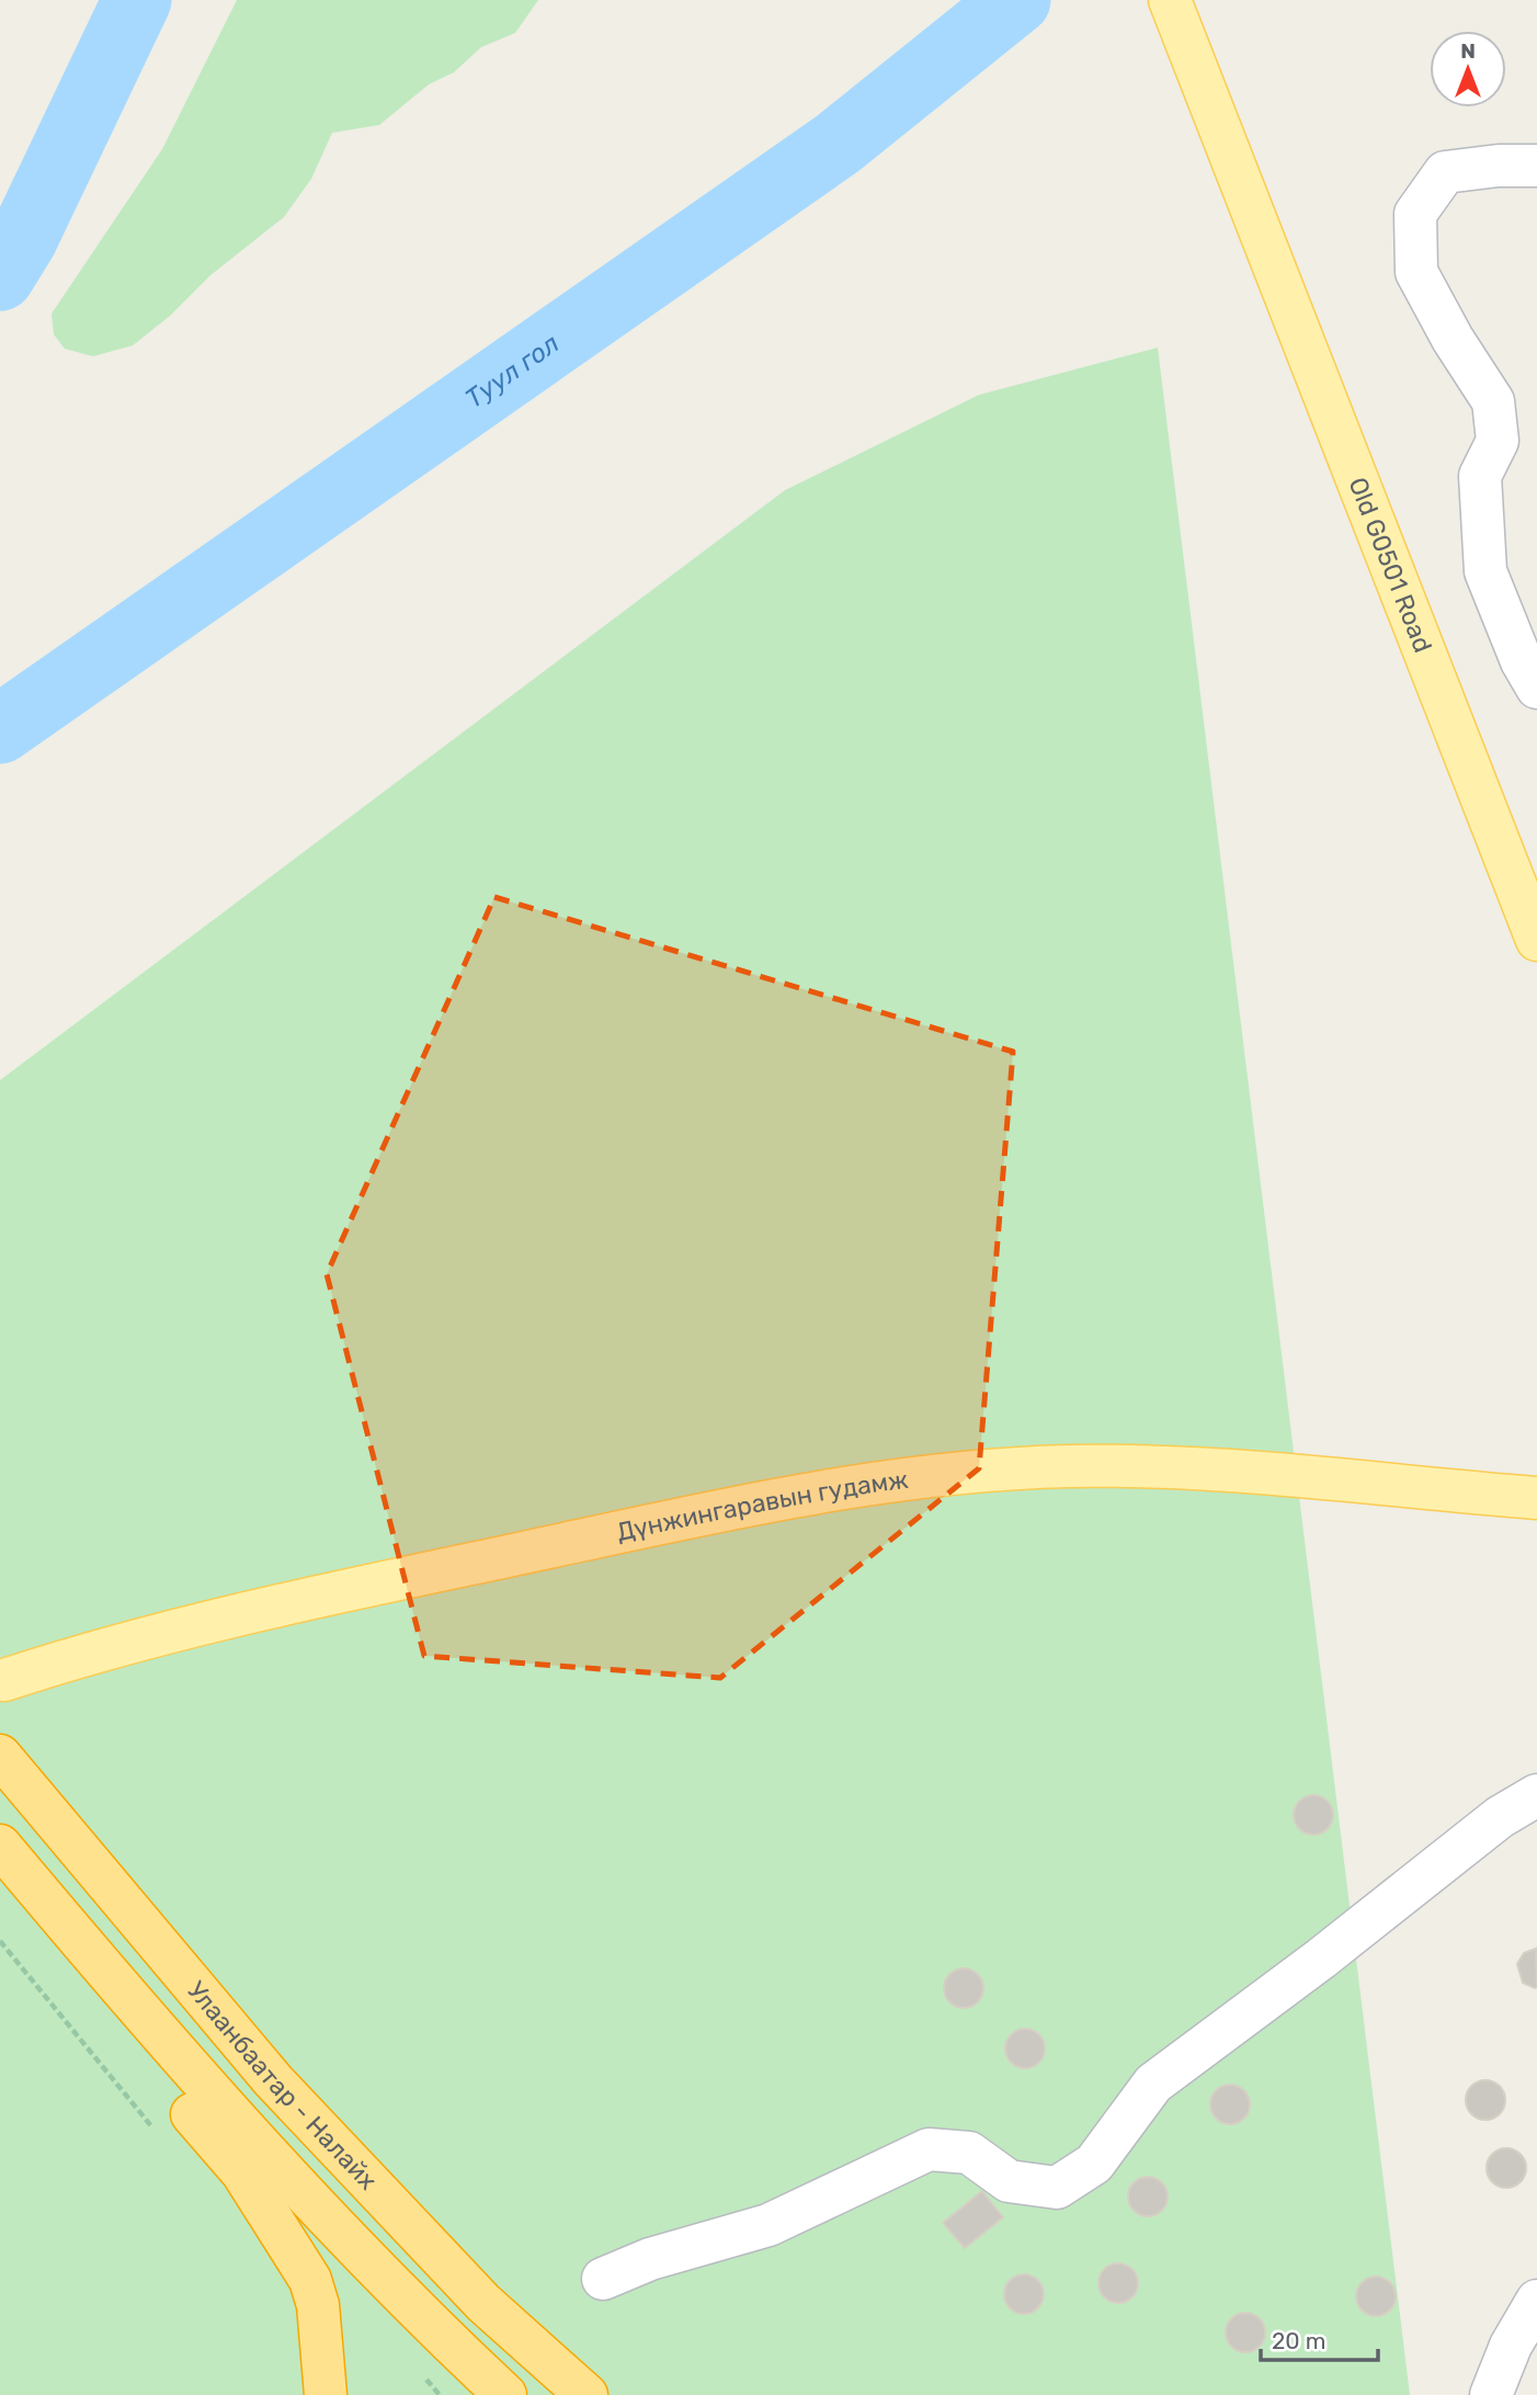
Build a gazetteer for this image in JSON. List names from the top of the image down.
{
  "streets": {
    "highway": ["Улаанбаатар - Налайх"],
    "main road": ["Old G0501 Road", "Дүнжингаравын гудамж"]
  },
  "water": ["Туул гол"],
  "scale_bar": "20 m",
  "north": "top"
}
